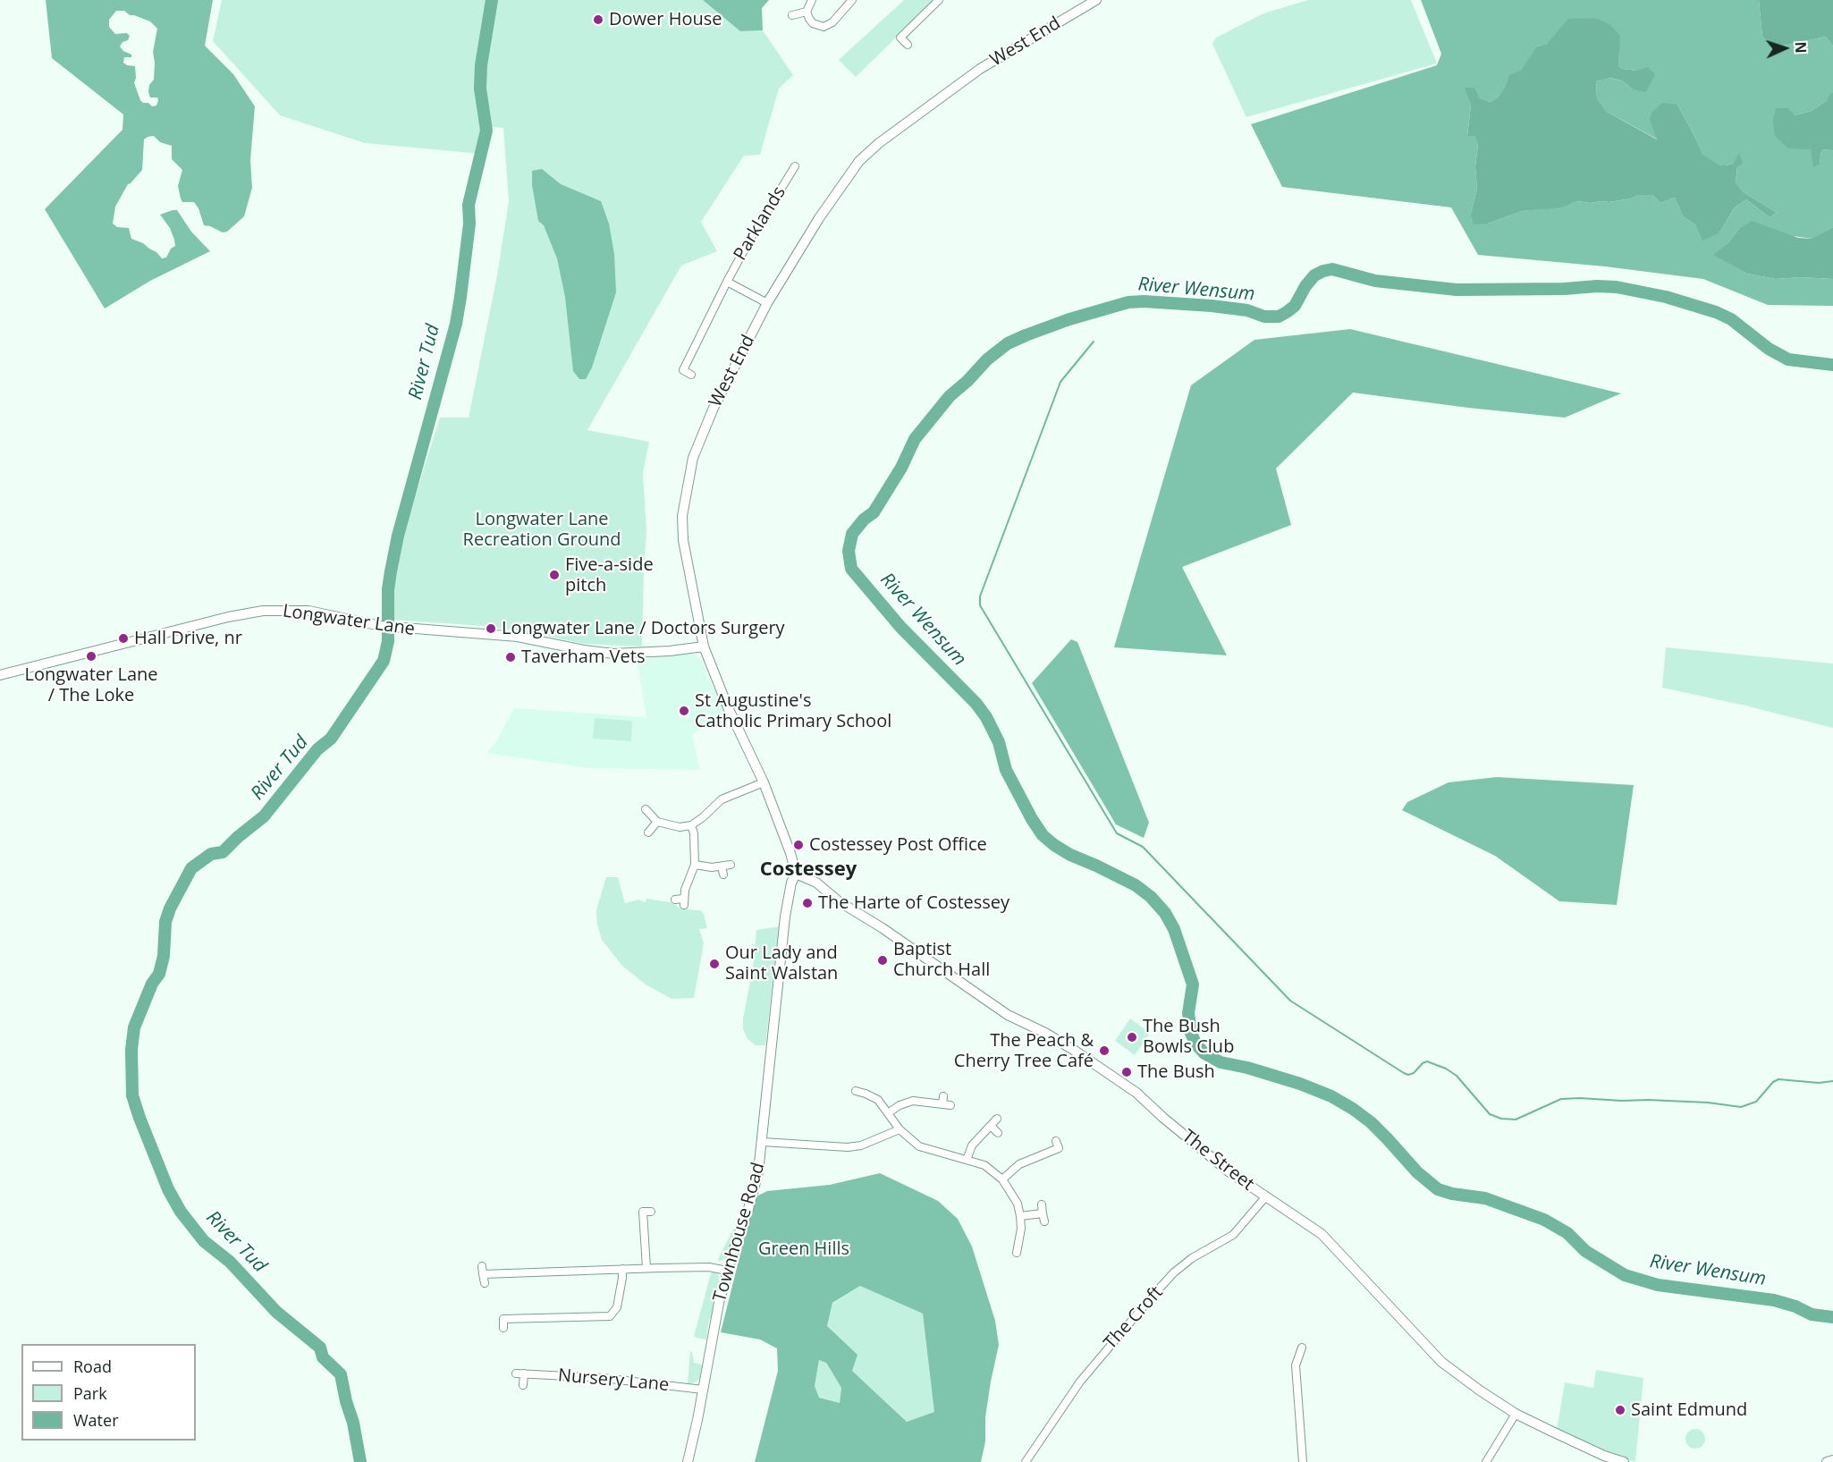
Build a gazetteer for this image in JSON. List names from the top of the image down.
{
  "streets": {
    "street": [
      "West End",
      "Parklands",
      "Longwater Lane",
      "The Street",
      "Townhouse Road",
      "The Croft",
      "Nursery Lane"
    ]
  },
  "crossings": [
    ["West End", "Parklands"],
    ["West End", "Longwater Lane"],
    ["West End", "The Street"],
    ["West End", "Townhouse Road"],
    ["The Street", "Townhouse Road"],
    ["The Street", "The Croft"],
    ["Townhouse Road", "Nursery Lane"]
  ],
  "districts": ["Costessey"],
  "water": ["River Wensum", "River Tud"],
  "parks": ["Longwater Lane Recreation Ground", "Green Hills"],
  "places": [
    "Dower House",
    "Five-a-side pitch",
    "Longwater Lane / Doctors Surgery",
    "Hall Drive, nr",
    "Longwater Lane / The Loke",
    "Taverham Vets",
    "St Augustine's Catholic Primary School",
    "Costessey Post Office",
    "The Harte of Costessey",
    "Baptist Church Hall",
    "Our Lady and Saint Walstan",
    "The Bush Bowls Club",
    "The Peach & Cherry Tree Café",
    "The Bush",
    "Saint Edmund"
  ],
  "legend": ["Road", "Park", "Water"],
  "north": "right"
}
